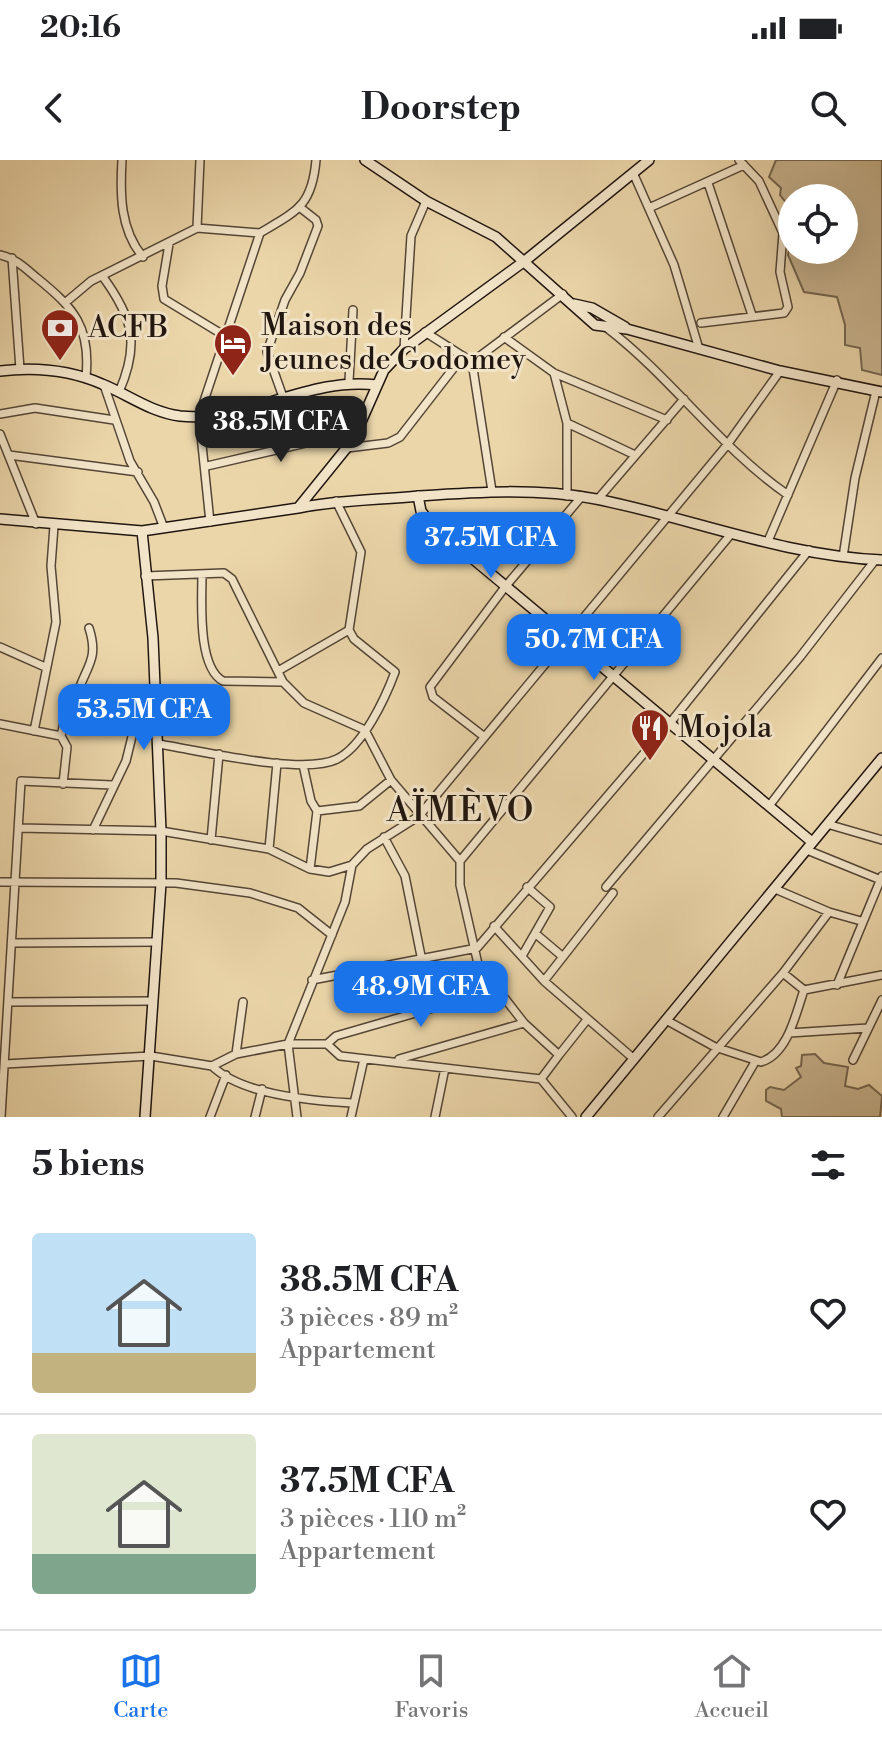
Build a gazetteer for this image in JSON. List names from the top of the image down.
{
  "districts": ["AÏMÈVO"],
  "places": {
    "bank": ["ACFB"],
    "hotel": ["Maison des Jeunes de Godomey"],
    "restaurant": ["Mojola"]
  },
  "page": {
    "status": "20:16",
    "header": "Doorstep",
    "price": [
      "38.5M CFA",
      "37.5M CFA",
      "50.7M CFA",
      "53.5M CFA",
      "48.9M CFA"
    ],
    "heading": "5 biens",
    "list": [
      {
        "name": "38.5M CFA",
        "note": "3 pièces · 89 m² · Appartement"
      },
      {
        "name": "37.5M CFA",
        "note": "3 pièces · 110 m² · Appartement"
      }
    ],
    "tabs": ["Carte", "Favoris", "Accueil"]
  }
}
